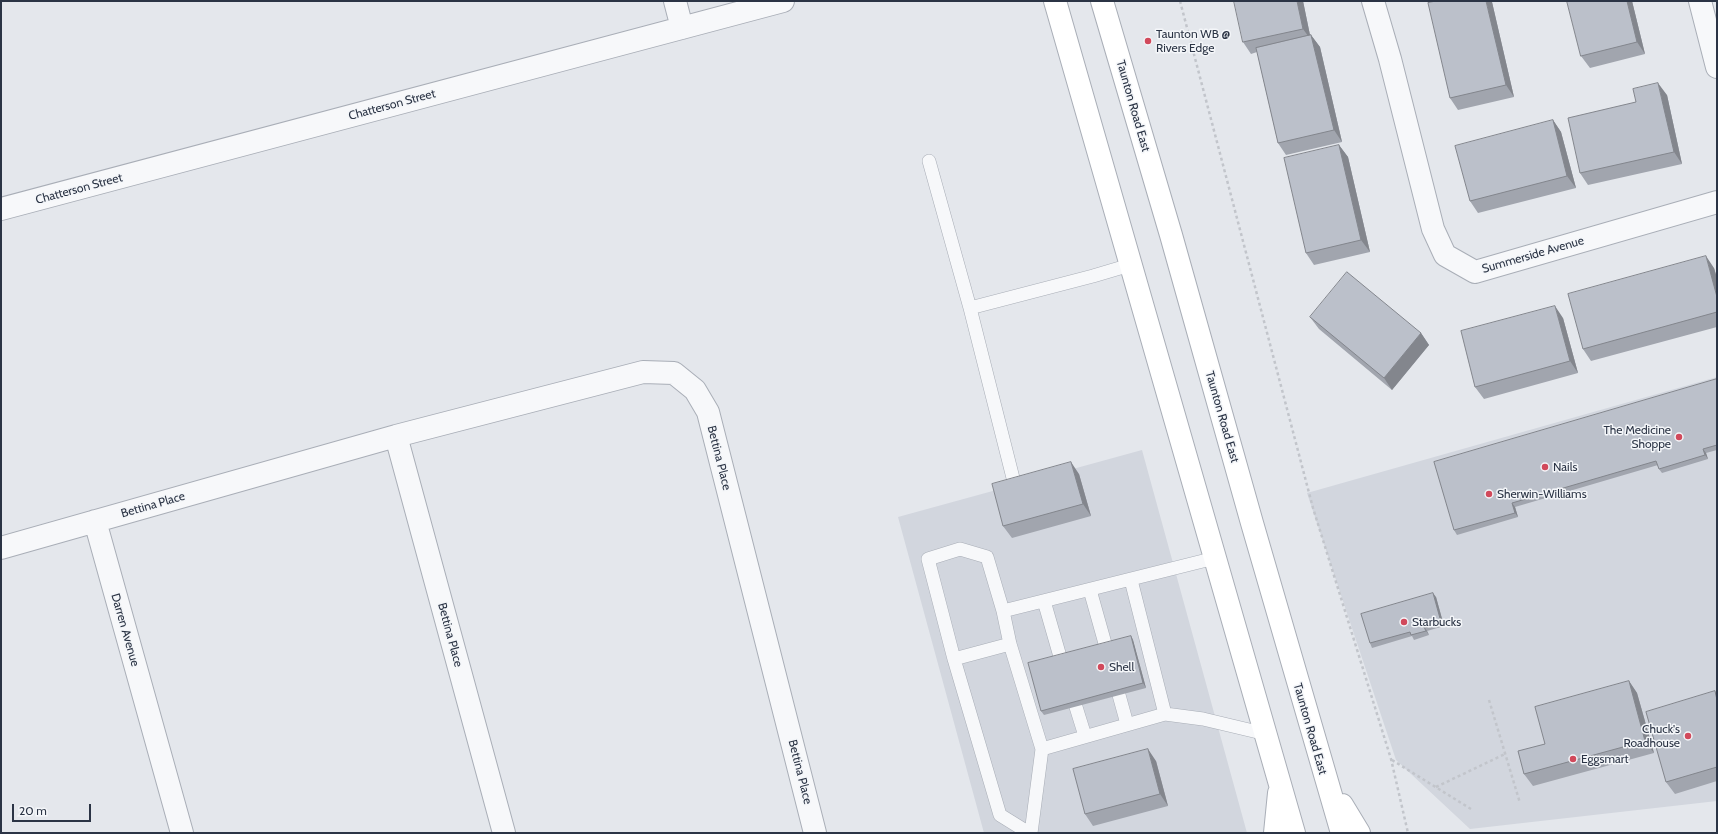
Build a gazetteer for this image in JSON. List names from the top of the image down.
{
  "streets": {
    "main road": ["Taunton Road East"],
    "street": [
      "Chatterson Street",
      "Summerside Avenue",
      "Bettina Place",
      "Darren Avenue"
    ]
  },
  "crossings": [
    ["Bettina Place", "Darren Avenue"]
  ],
  "places": [
    "Taunton WB @ Rivers Edge",
    "The Medicine Shoppe",
    "Nails",
    "Sherwin-Williams",
    "Starbucks",
    "Shell",
    "Chuck's Roadhouse",
    "Eggsmart"
  ],
  "scale_bar": "20 m"
}
